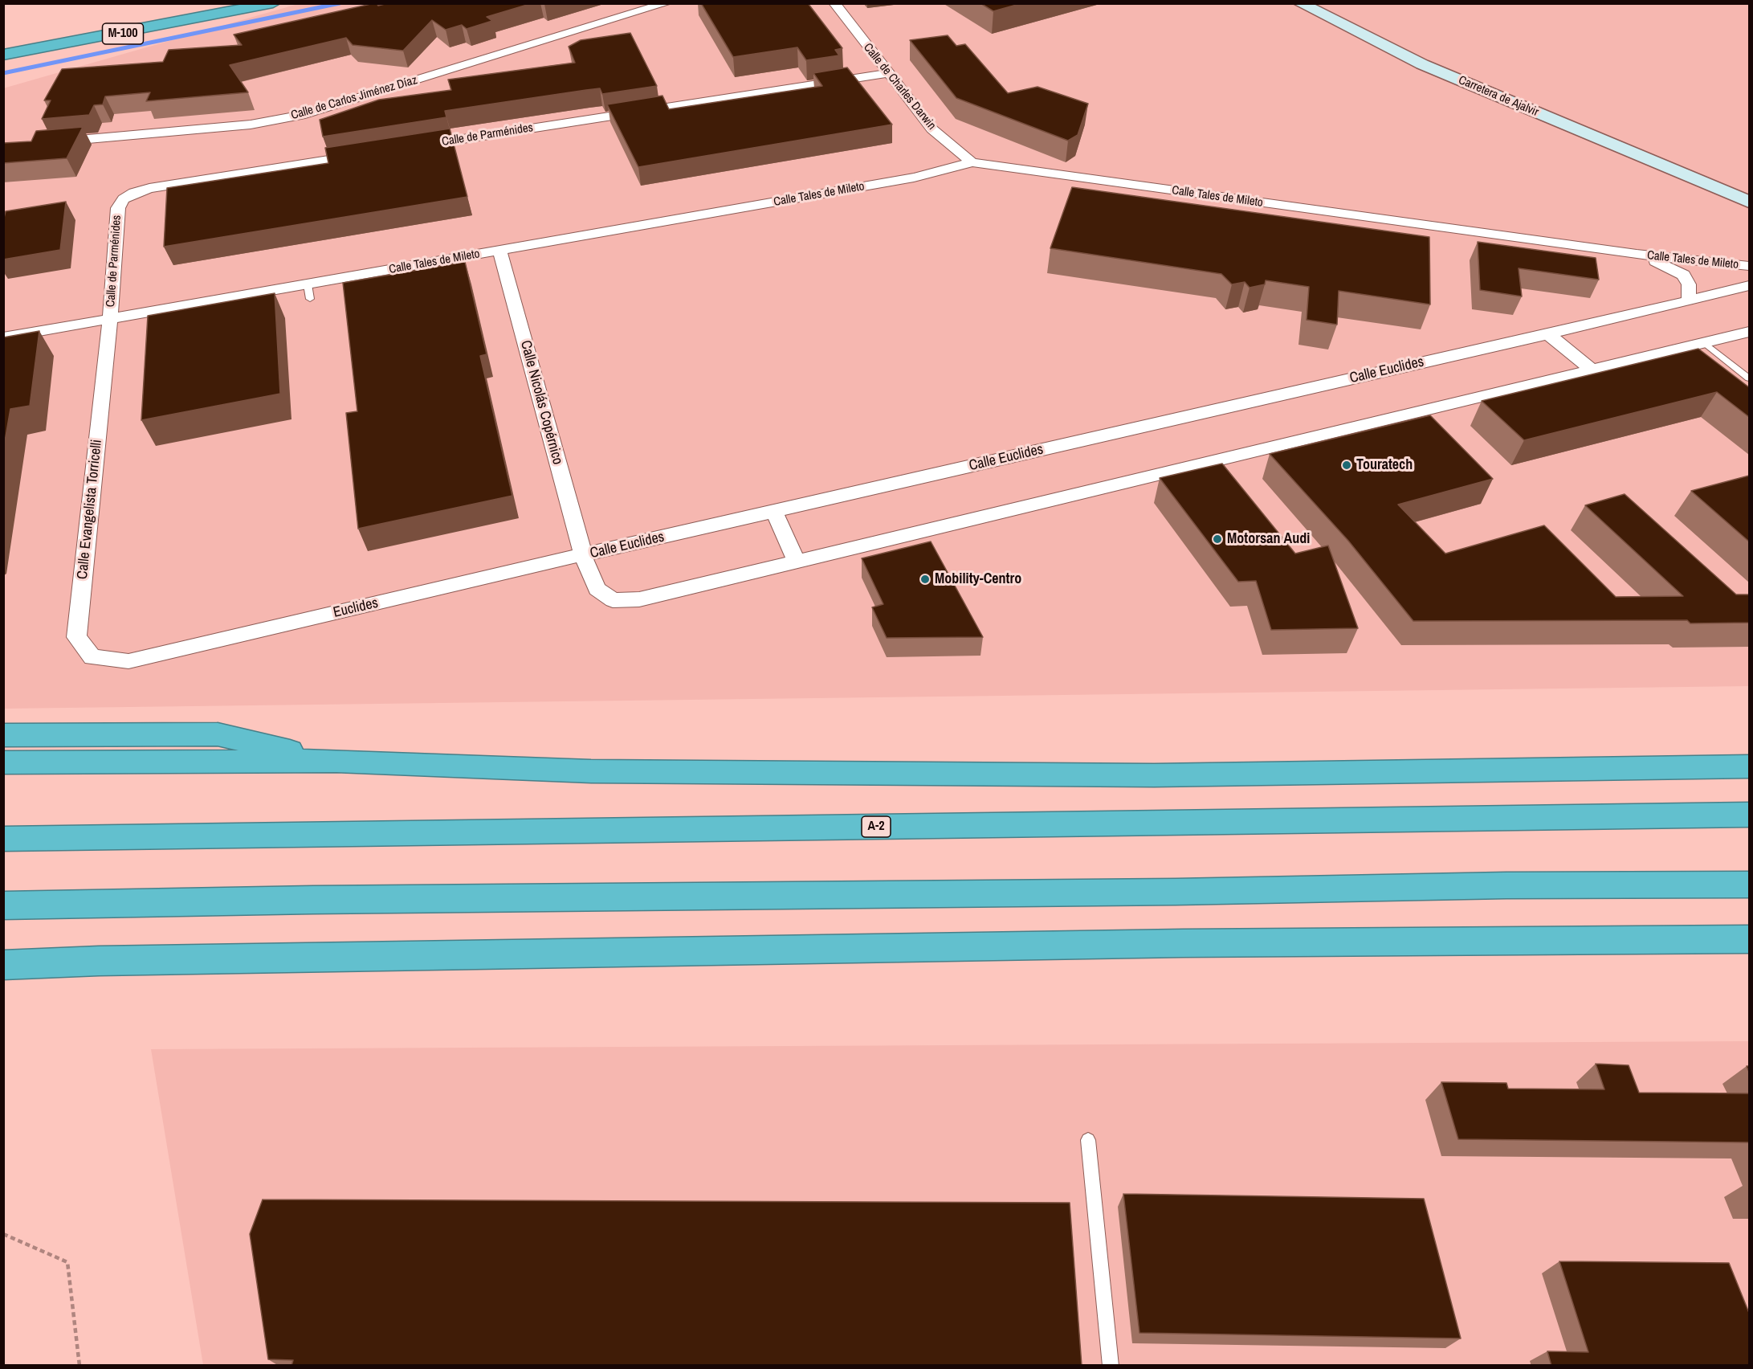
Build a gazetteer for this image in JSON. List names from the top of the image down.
{
  "streets": {
    "highway": ["M-100", "A-2"],
    "street": [
      "Calle de Charles Darwin",
      "Carretera de Ajalvir",
      "Calle de Carlos Jiménez Díaz",
      "Calle de Parménides",
      "Calle Tales de Mileto",
      "Calle Euclides",
      "Calle Nicolás Copérnico",
      "Calle Evangelista Torricelli",
      "Euclides"
    ]
  },
  "crossings": [
    ["Calle de Charles Darwin", "Calle de Parménides"],
    ["Calle de Charles Darwin", "Calle Tales de Mileto"],
    ["Calle de Parménides", "Calle Tales de Mileto"],
    ["Calle de Parménides", "Calle Evangelista Torricelli"],
    ["Calle Tales de Mileto", "Calle Euclides"],
    ["Calle Tales de Mileto", "Calle Nicolás Copérnico"],
    ["Calle Tales de Mileto", "Calle Evangelista Torricelli"],
    ["Calle Euclides", "Calle Nicolás Copérnico"],
    ["Calle Euclides", "Euclides"],
    ["Calle Nicolás Copérnico", "Euclides"],
    ["Calle Evangelista Torricelli", "Euclides"]
  ],
  "places": ["Touratech", "Motorsan Audi", "Mobility-Centro"]
}
